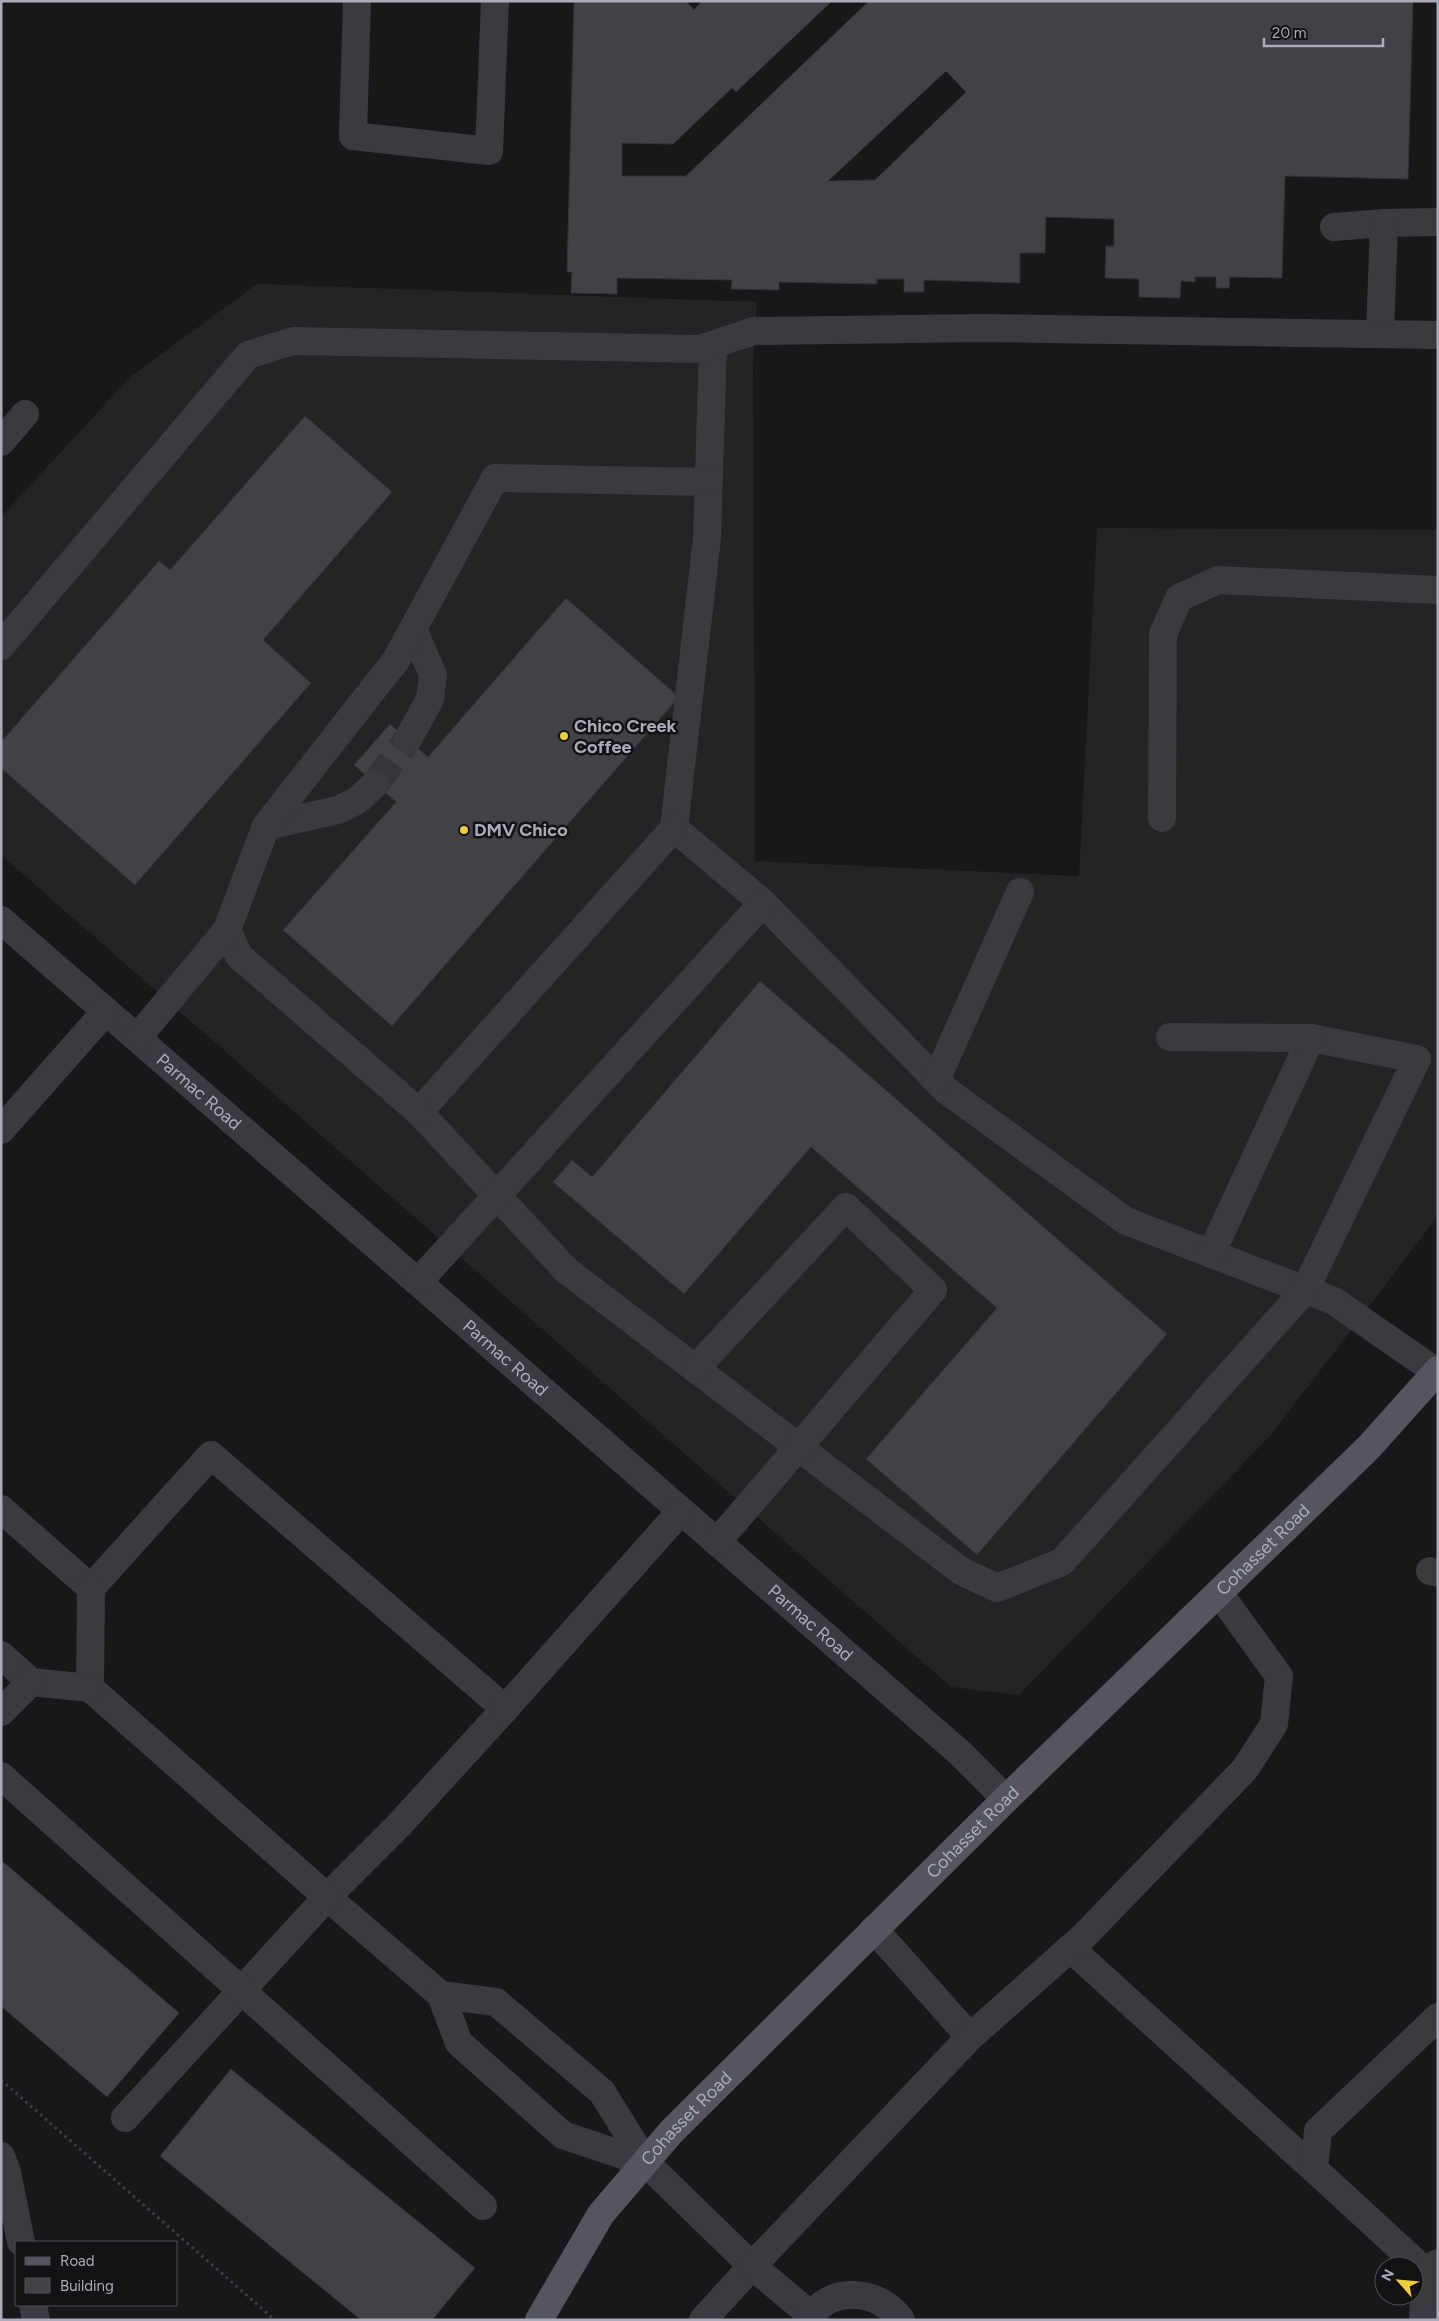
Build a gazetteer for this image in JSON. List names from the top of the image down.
{
  "streets": {
    "main road": ["Cohasset Road"],
    "street": ["Parmac Road"]
  },
  "crossings": [
    ["Parmac Road", "Cohasset Road"]
  ],
  "places": ["Chico Creek Coffee", "DMV Chico"],
  "legend": ["Road", "Building"],
  "scale_bar": "20 m",
  "north": "top left"
}
